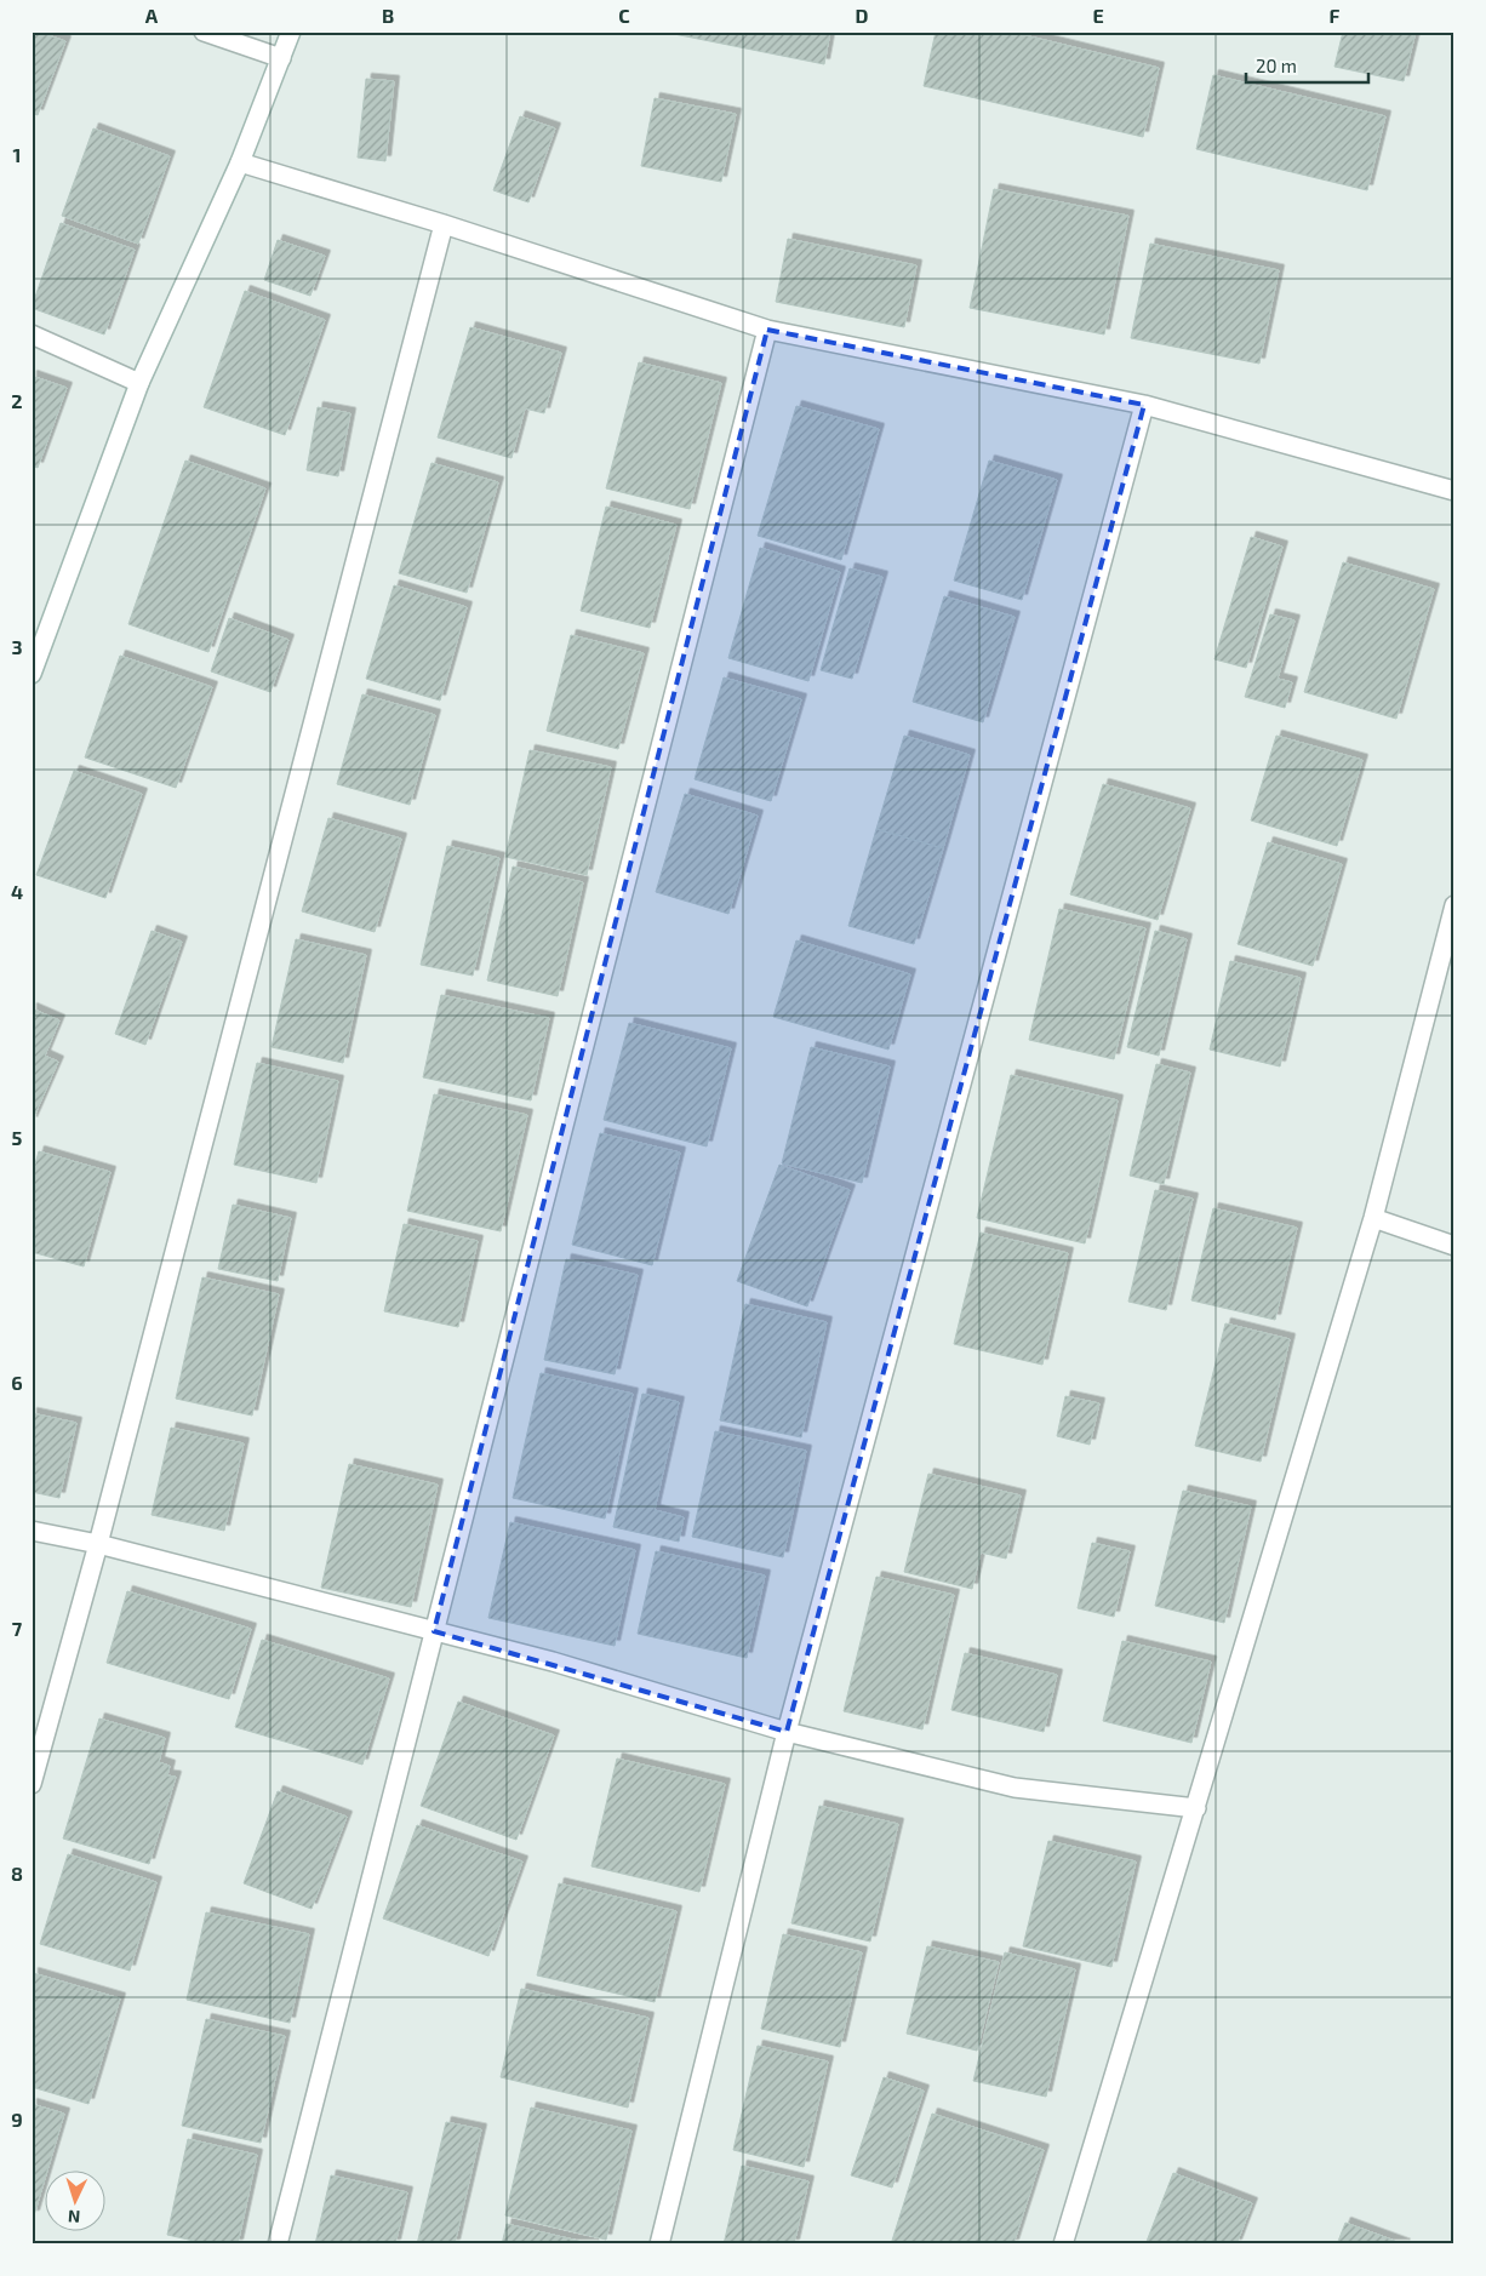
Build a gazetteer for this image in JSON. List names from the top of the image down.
{
  "scale_bar": "20 m",
  "north": "bottom",
  "grid": {
    "columns": [
      "A",
      "B",
      "C",
      "D",
      "E",
      "F"
    ],
    "rows": [
      "1",
      "2",
      "3",
      "4",
      "5",
      "6",
      "7",
      "8",
      "9"
    ]
  }
}
